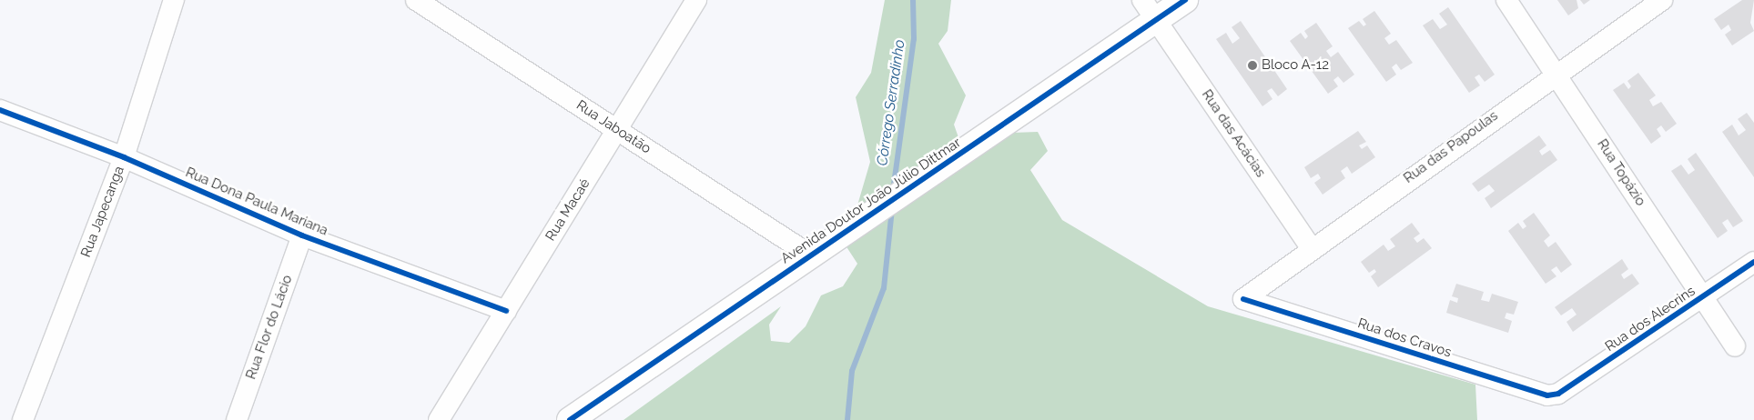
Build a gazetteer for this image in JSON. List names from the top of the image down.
{
  "streets": {
    "main road": ["Avenida Doutor João Júlio Dittmar"],
    "street": [
      "Rua Jaboatão",
      "Rua das Acácias",
      "Rua das Papoulas",
      "Rua Topázio",
      "Rua Dona Paula Mariana",
      "Rua Macaé",
      "Rua Japecanga",
      "Rua dos Alecrins",
      "Rua Flor do Lácio",
      "Rua dos Cravos"
    ]
  },
  "crossings": [
    ["Rua Jaboatão", "Avenida Doutor João Júlio Dittmar"],
    ["Rua Jaboatão", "Rua Macaé"],
    ["Rua das Acácias", "Rua das Papoulas"],
    ["Rua das Acácias", "Avenida Doutor João Júlio Dittmar"],
    ["Rua das Papoulas", "Rua Topázio"],
    ["Rua das Papoulas", "Rua dos Cravos"],
    ["Rua Topázio", "Rua dos Alecrins"],
    ["Rua Dona Paula Mariana", "Rua Macaé"],
    ["Rua Dona Paula Mariana", "Rua Japecanga"],
    ["Rua Dona Paula Mariana", "Rua Flor do Lácio"],
    ["Rua dos Alecrins", "Rua dos Cravos"]
  ],
  "water": ["Córrego Serradinho"],
  "places": ["Bloco A-12"]
}
